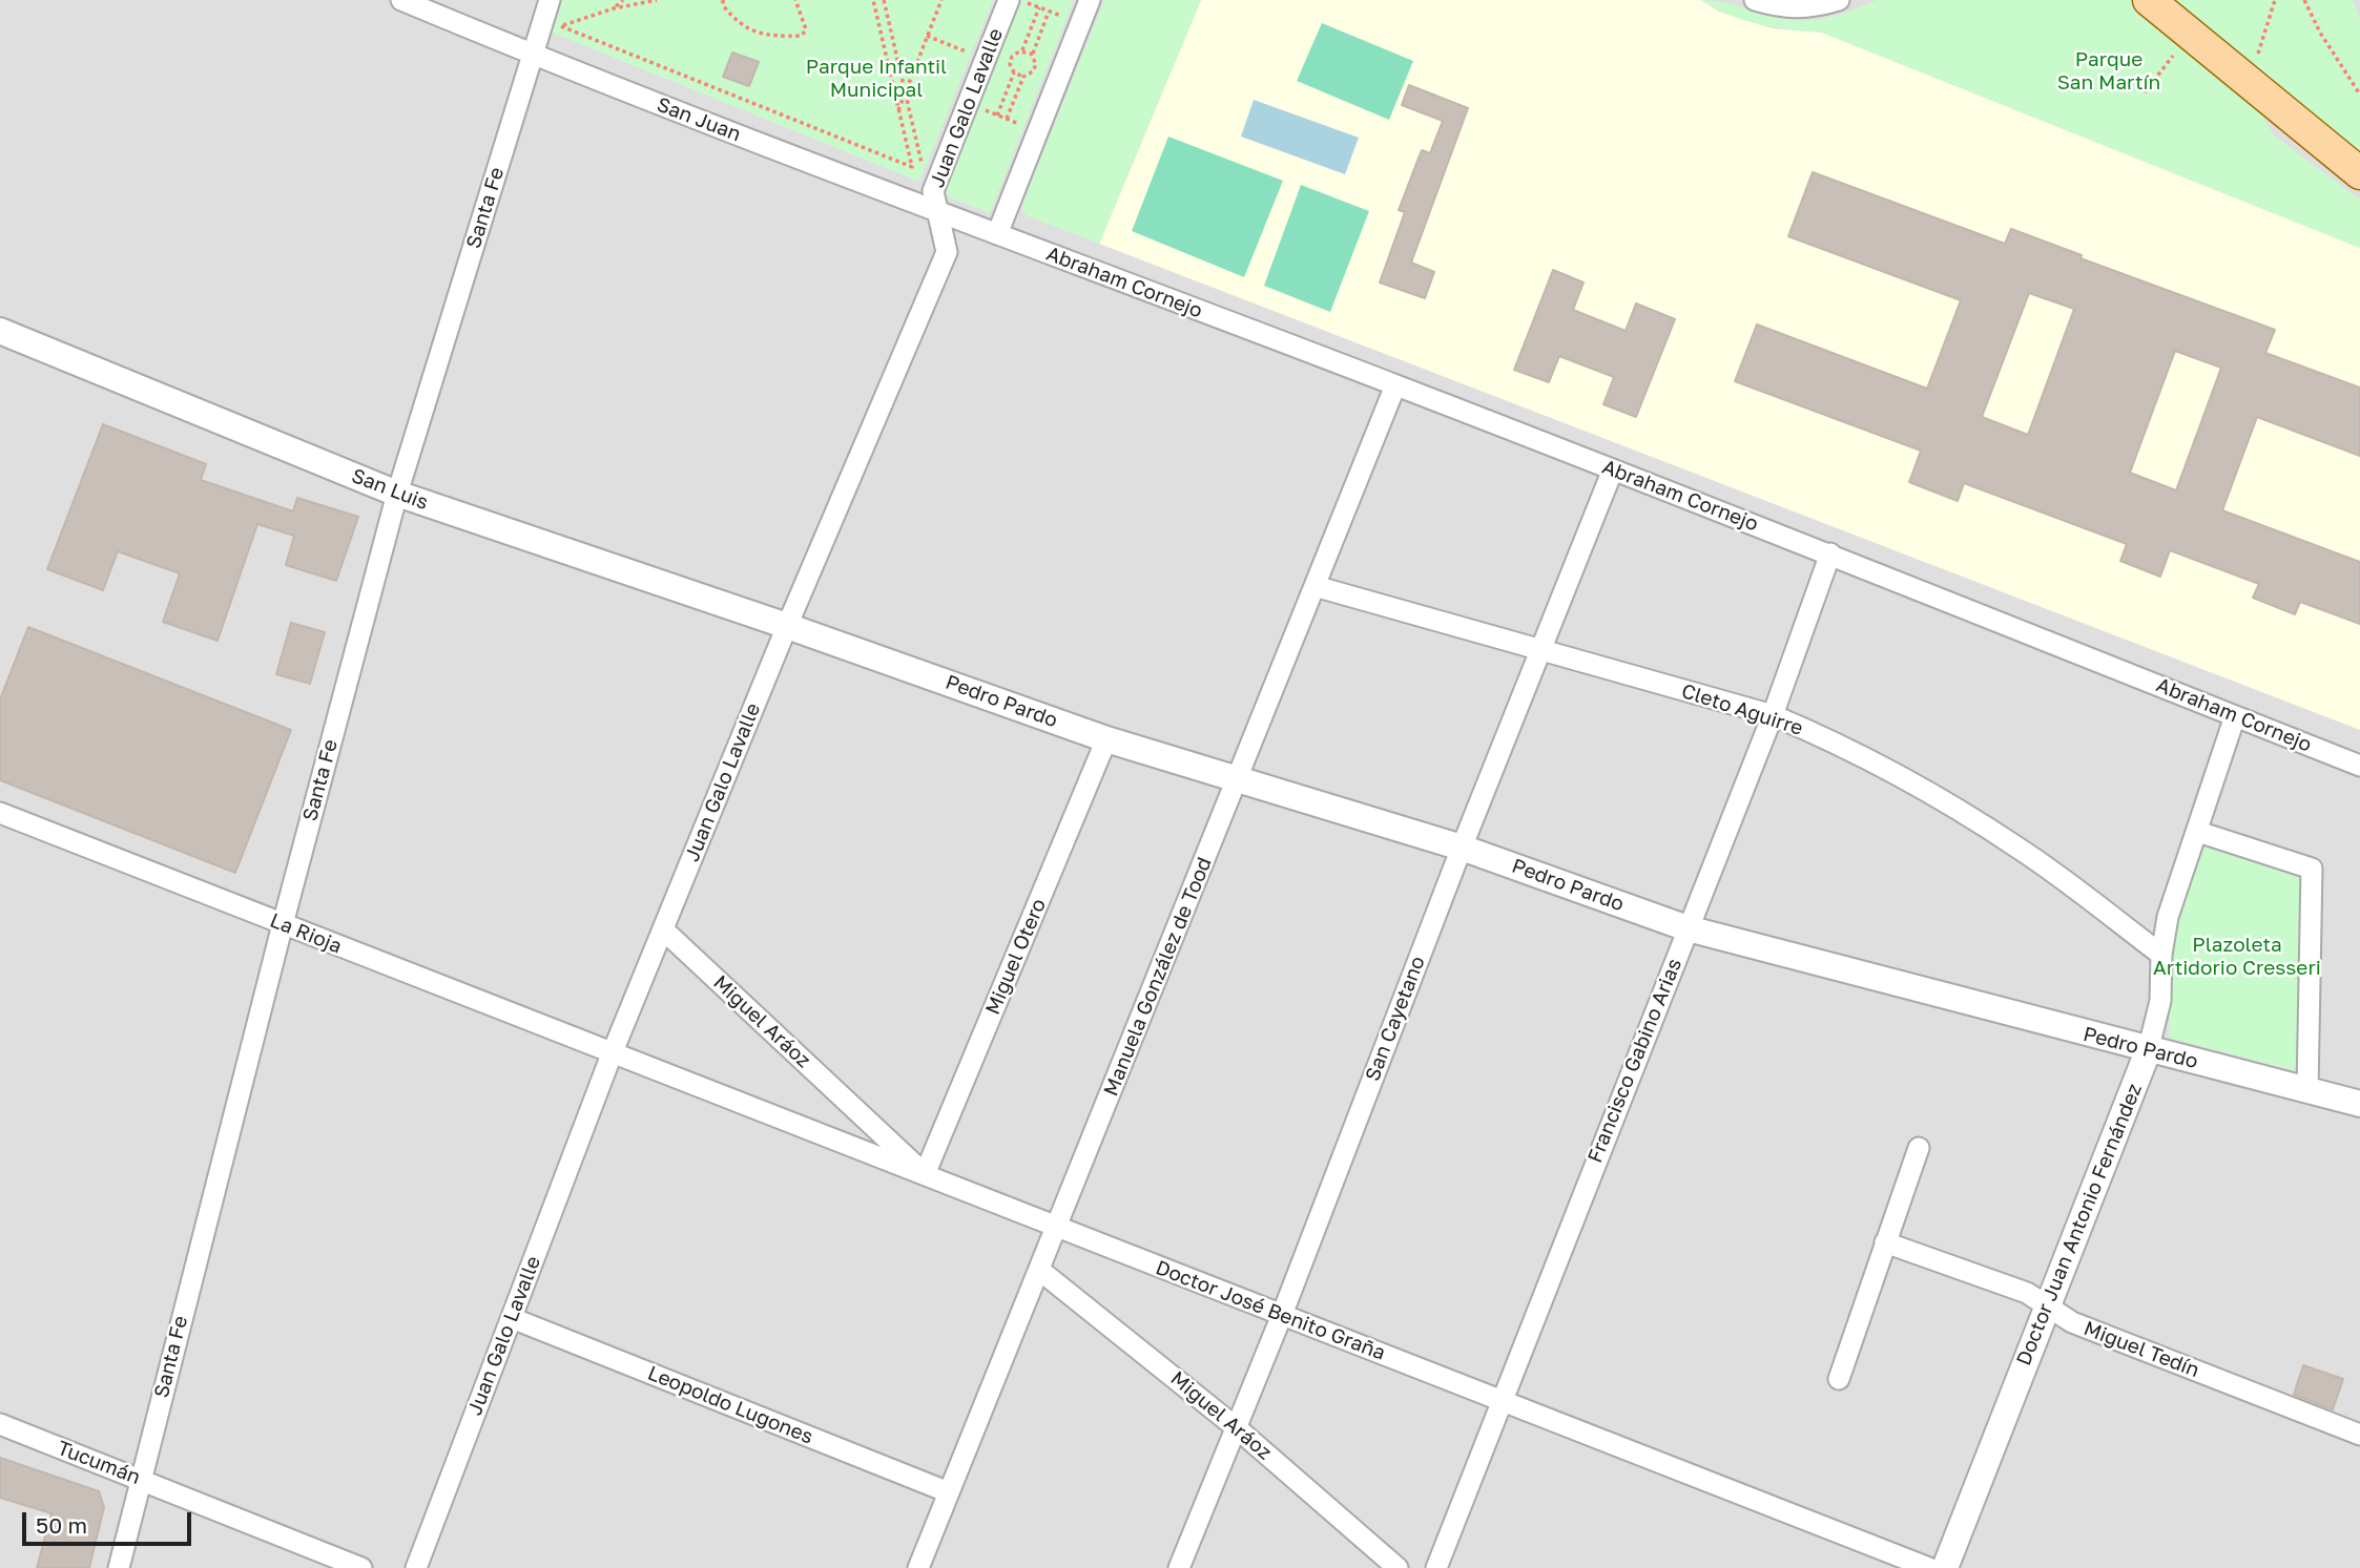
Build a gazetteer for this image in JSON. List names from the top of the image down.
{
  "streets": {
    "street": [
      "Juan Galo Lavalle",
      "San Juan",
      "Santa Fe",
      "Abraham Cornejo",
      "San Luis",
      "Pedro Pardo",
      "Cleto Aguirre",
      "La Rioja",
      "Miguel Otero",
      "Manuela González de Tood",
      "San Cayetano",
      "Miguel Aráoz",
      "Francisco Gabino Arias",
      "Doctor Juan Antonio Fernández",
      "Doctor José Benito Graña",
      "Miguel Tedín",
      "Leopoldo Lugones",
      "Tucumán"
    ]
  },
  "crossings": [
    ["Juan Galo Lavalle", "San Juan"],
    ["Juan Galo Lavalle", "San Luis"],
    ["Juan Galo Lavalle", "Pedro Pardo"],
    ["Juan Galo Lavalle", "La Rioja"],
    ["Juan Galo Lavalle", "Miguel Aráoz"],
    ["Juan Galo Lavalle", "Doctor José Benito Graña"],
    ["Juan Galo Lavalle", "Leopoldo Lugones"],
    ["San Juan", "Santa Fe"],
    ["San Juan", "Abraham Cornejo"],
    ["Santa Fe", "San Luis"],
    ["Santa Fe", "La Rioja"],
    ["Santa Fe", "Tucumán"],
    ["Abraham Cornejo", "Manuela González de Tood"],
    ["Abraham Cornejo", "San Cayetano"],
    ["Abraham Cornejo", "Francisco Gabino Arias"],
    ["Abraham Cornejo", "Doctor Juan Antonio Fernández"],
    ["San Luis", "Pedro Pardo"],
    ["Pedro Pardo", "Miguel Otero"],
    ["Pedro Pardo", "Manuela González de Tood"],
    ["Pedro Pardo", "San Cayetano"],
    ["Pedro Pardo", "Francisco Gabino Arias"],
    ["Pedro Pardo", "Doctor Juan Antonio Fernández"],
    ["Cleto Aguirre", "Manuela González de Tood"],
    ["Cleto Aguirre", "San Cayetano"],
    ["Cleto Aguirre", "Francisco Gabino Arias"],
    ["Cleto Aguirre", "Doctor Juan Antonio Fernández"],
    ["La Rioja", "Doctor José Benito Graña"],
    ["Miguel Otero", "Miguel Aráoz"],
    ["Miguel Otero", "Doctor José Benito Graña"],
    ["Manuela González de Tood", "Miguel Aráoz"],
    ["Manuela González de Tood", "Doctor José Benito Graña"],
    ["Manuela González de Tood", "Leopoldo Lugones"],
    ["San Cayetano", "Miguel Aráoz"],
    ["San Cayetano", "Doctor José Benito Graña"],
    ["Miguel Aráoz", "Doctor José Benito Graña"],
    ["Francisco Gabino Arias", "Doctor José Benito Graña"],
    ["Doctor Juan Antonio Fernández", "Miguel Tedín"]
  ],
  "parks": ["Parque San Martín", "Parque Infantil Municipal", "Plazoleta Artidorio Cresseri"],
  "scale_bar": "50 m"
}
